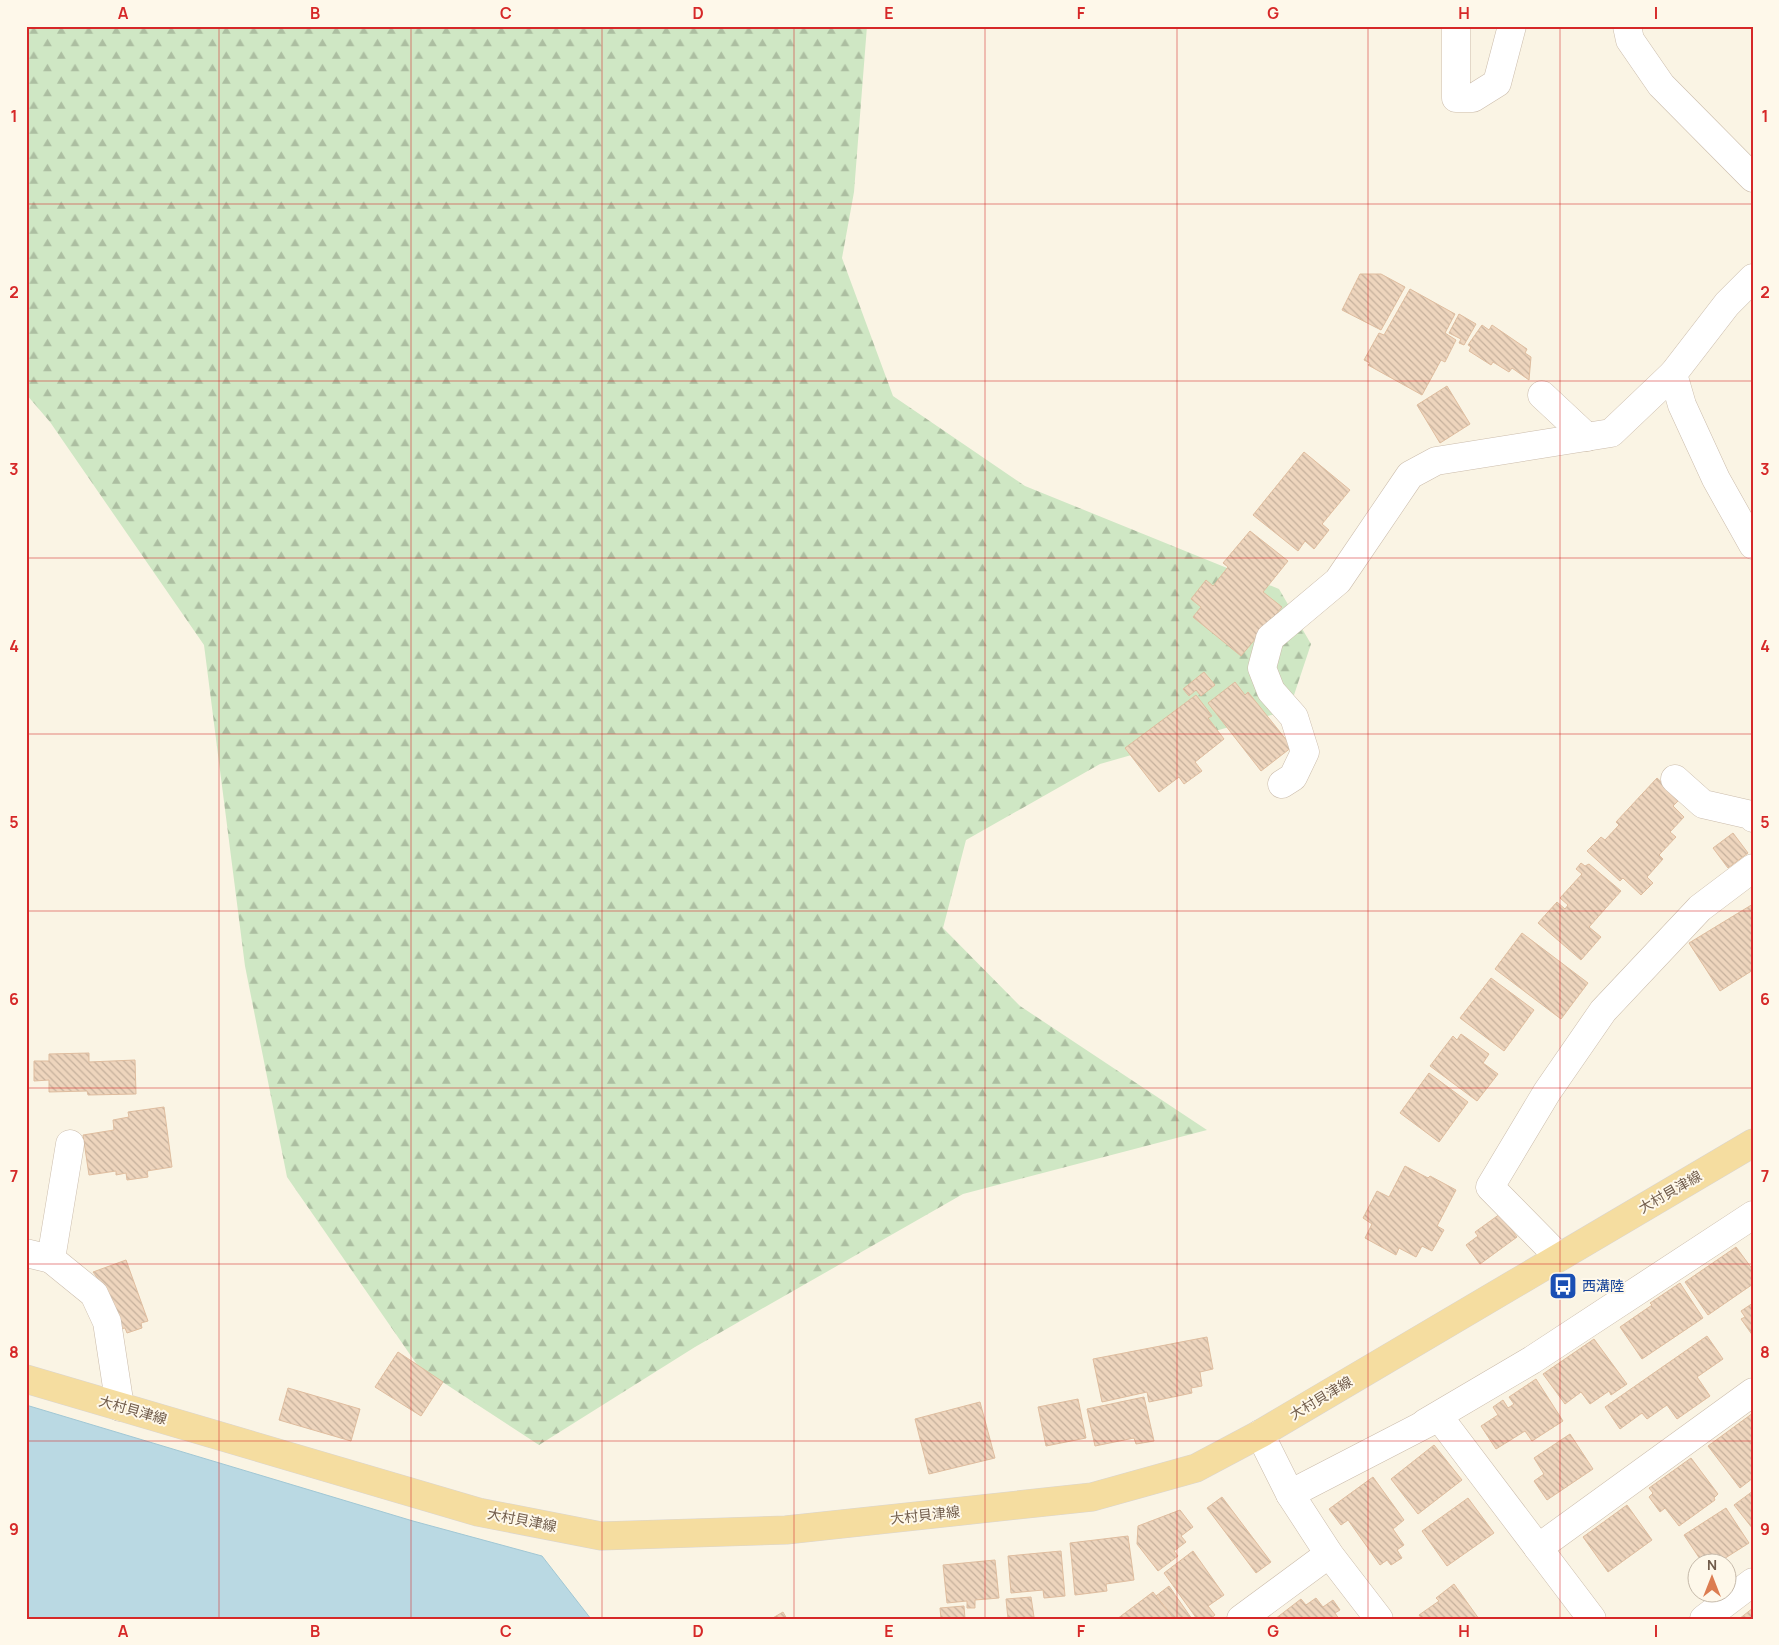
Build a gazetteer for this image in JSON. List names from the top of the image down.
{
  "streets": {
    "main road": ["大村貝津線"]
  },
  "places": {
    "bus stop": ["西溝陸"]
  },
  "north": "top",
  "grid": {
    "columns": [
      "A",
      "B",
      "C",
      "D",
      "E",
      "F",
      "G",
      "H",
      "I"
    ],
    "rows": [
      "1",
      "2",
      "3",
      "4",
      "5",
      "6",
      "7",
      "8",
      "9"
    ]
  }
}
